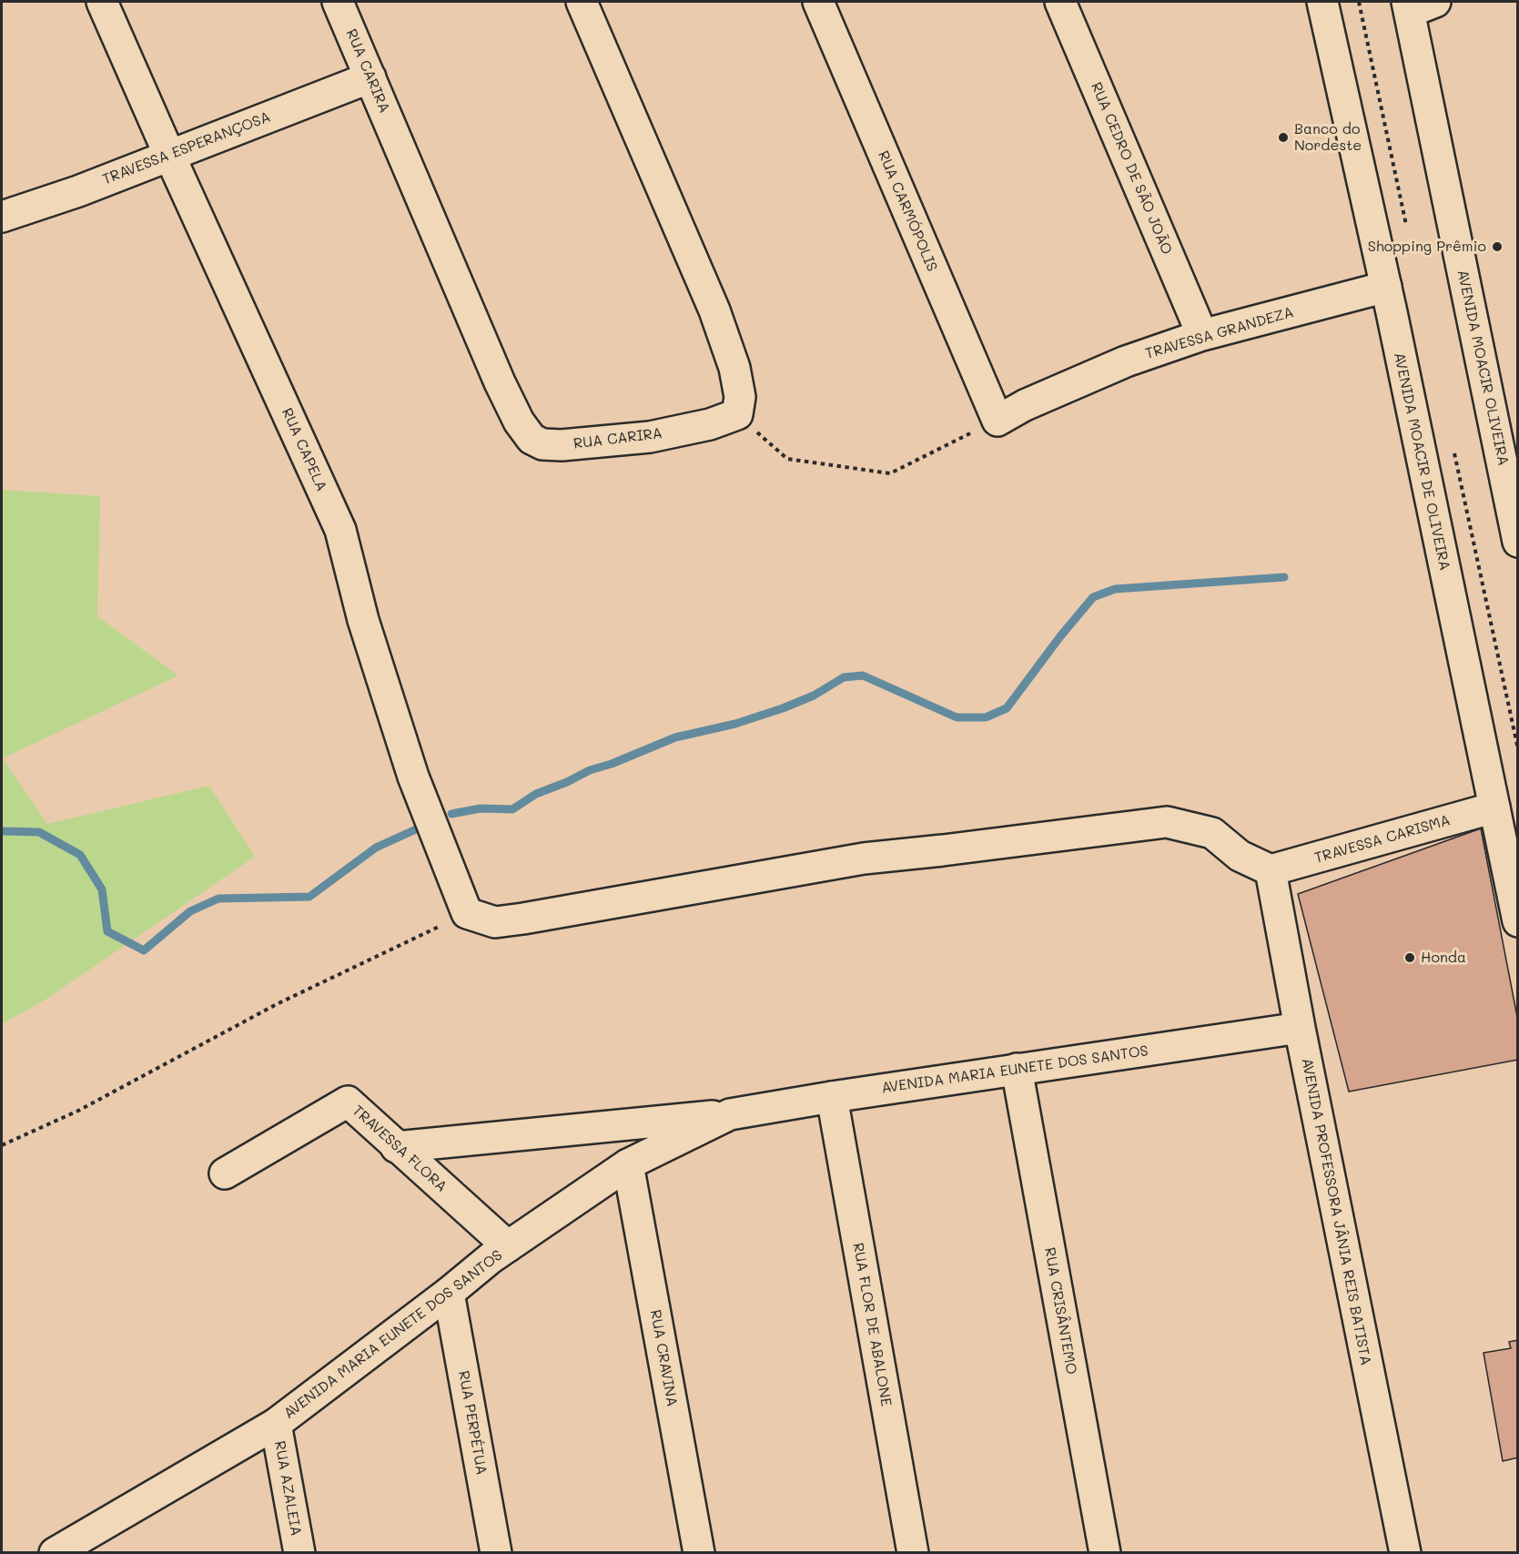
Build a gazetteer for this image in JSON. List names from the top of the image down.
{
  "streets": {
    "street": [
      "RUA CARIRA",
      "TRAVESSA ESPERANÇOSA",
      "RUA CEDRO DE SÃO JOÃO",
      "RUA CARMÓPOLIS",
      "TRAVESSA GRANDEZA",
      "AVENIDA MOACIR OLIVEIRA",
      "RUA CAPELA",
      "AVENIDA MOACIR DE OLIVEIRA",
      "TRAVESSA CARISMA",
      "AVENIDA MARIA EUNETE DOS SANTOS",
      "TRAVESSA FLORA",
      "AVENIDA PROFESSORA JÂNIA REIS BATISTA",
      "RUA CRISÂNTEMO",
      "RUA FLOR DE ABALONE",
      "RUA CRAVINA",
      "RUA PERPÉTUA",
      "RUA AZALEIA"
    ]
  },
  "crossings": [
    ["RUA CARIRA", "TRAVESSA ESPERANÇOSA"],
    ["TRAVESSA ESPERANÇOSA", "RUA CAPELA"],
    ["RUA CEDRO DE SÃO JOÃO", "TRAVESSA GRANDEZA"],
    ["RUA CARMÓPOLIS", "TRAVESSA GRANDEZA"],
    ["TRAVESSA GRANDEZA", "AVENIDA MOACIR DE OLIVEIRA"],
    ["AVENIDA MOACIR DE OLIVEIRA", "TRAVESSA CARISMA"],
    ["TRAVESSA CARISMA", "AVENIDA PROFESSORA JÂNIA REIS BATISTA"],
    ["AVENIDA MARIA EUNETE DOS SANTOS", "TRAVESSA FLORA"],
    ["AVENIDA MARIA EUNETE DOS SANTOS", "AVENIDA PROFESSORA JÂNIA REIS BATISTA"],
    ["AVENIDA MARIA EUNETE DOS SANTOS", "RUA CRISÂNTEMO"],
    ["AVENIDA MARIA EUNETE DOS SANTOS", "RUA FLOR DE ABALONE"],
    ["AVENIDA MARIA EUNETE DOS SANTOS", "RUA CRAVINA"],
    ["AVENIDA MARIA EUNETE DOS SANTOS", "RUA PERPÉTUA"],
    ["AVENIDA MARIA EUNETE DOS SANTOS", "RUA AZALEIA"]
  ],
  "places": ["Banco do Nordeste", "Shopping Prêmio", "Honda"]
}
